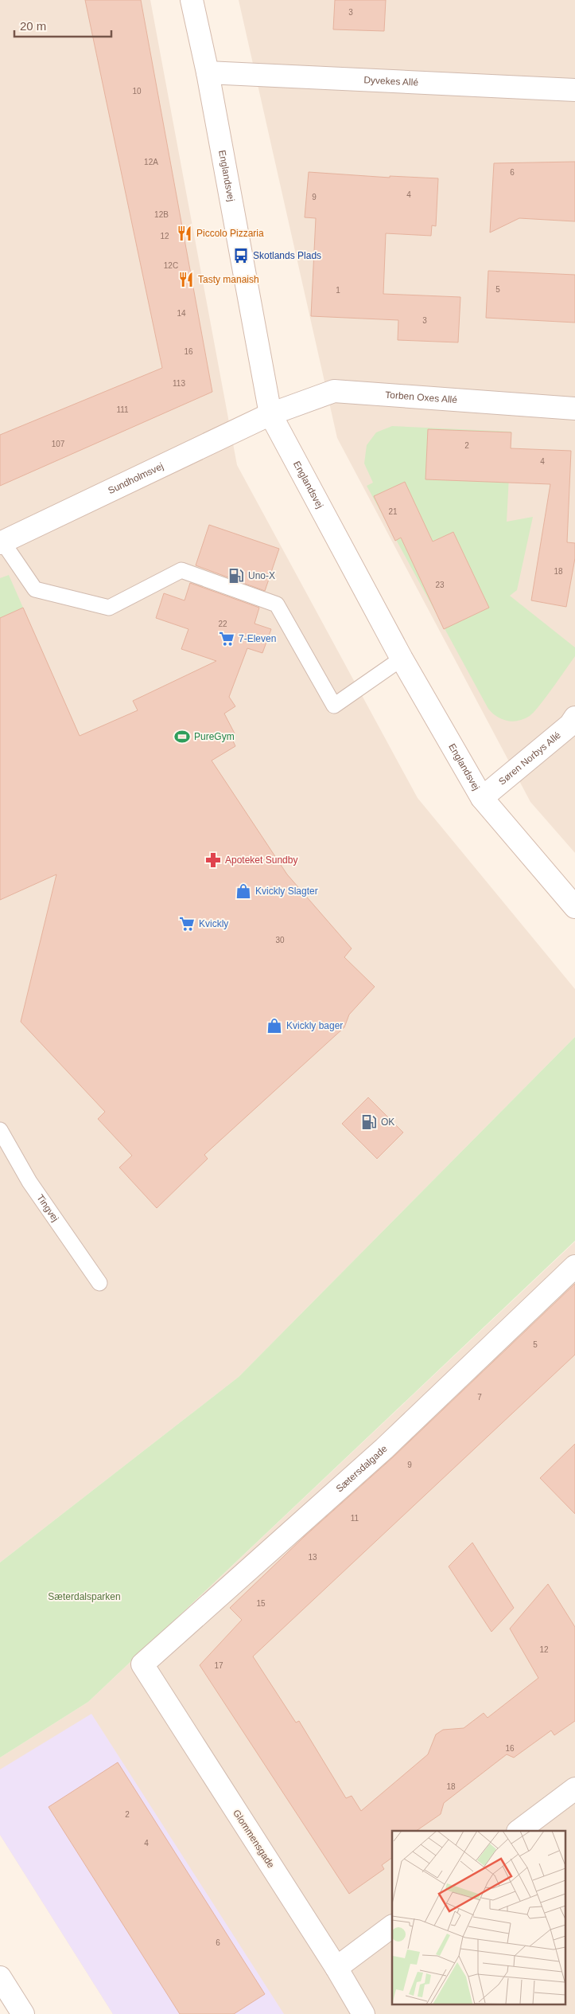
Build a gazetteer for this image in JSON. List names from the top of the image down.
{
  "streets": {
    "street": [
      "Dyvekes Allé",
      "Englandsvej",
      "Torben Oxes Allé",
      "Sundholmsvej",
      "Søren Norbys Allé",
      "Sætersdalgade",
      "Glommensgade"
    ],
    "lane": ["Tingvej"]
  },
  "crossings": [
    ["Dyvekes Allé", "Englandsvej"],
    ["Englandsvej", "Torben Oxes Allé"],
    ["Englandsvej", "Sundholmsvej"],
    ["Englandsvej", "Søren Norbys Allé"],
    ["Torben Oxes Allé", "Sundholmsvej"],
    ["Sætersdalgade", "Glommensgade"]
  ],
  "parks": ["Sæterdalsparken"],
  "places": {
    "restaurant": ["Piccolo Pizzaria", "Tasty manaish"],
    "bus stop": ["Skotlands Plads"],
    "fuel station": ["Uno-X", "OK"],
    "supermarket": ["7-Eleven", "Kvickly"],
    "sports": ["PureGym"],
    "pharmacy": ["Apoteket Sundby"],
    "shop": ["Kvickly Slagter", "Kvickly bager"]
  },
  "house_numbers": [
    "3",
    "10",
    "12A",
    "6",
    "4",
    "9",
    "12B",
    "12",
    "12C",
    "5",
    "1",
    "14",
    "3",
    "16",
    "113",
    "111",
    "107",
    "2",
    "4",
    "21",
    "18",
    "23",
    "22",
    "30",
    "5",
    "7",
    "9",
    "11",
    "13",
    "15",
    "12",
    "17",
    "16",
    "18",
    "2",
    "4",
    "6"
  ],
  "scale_bar": "20 m"
}
